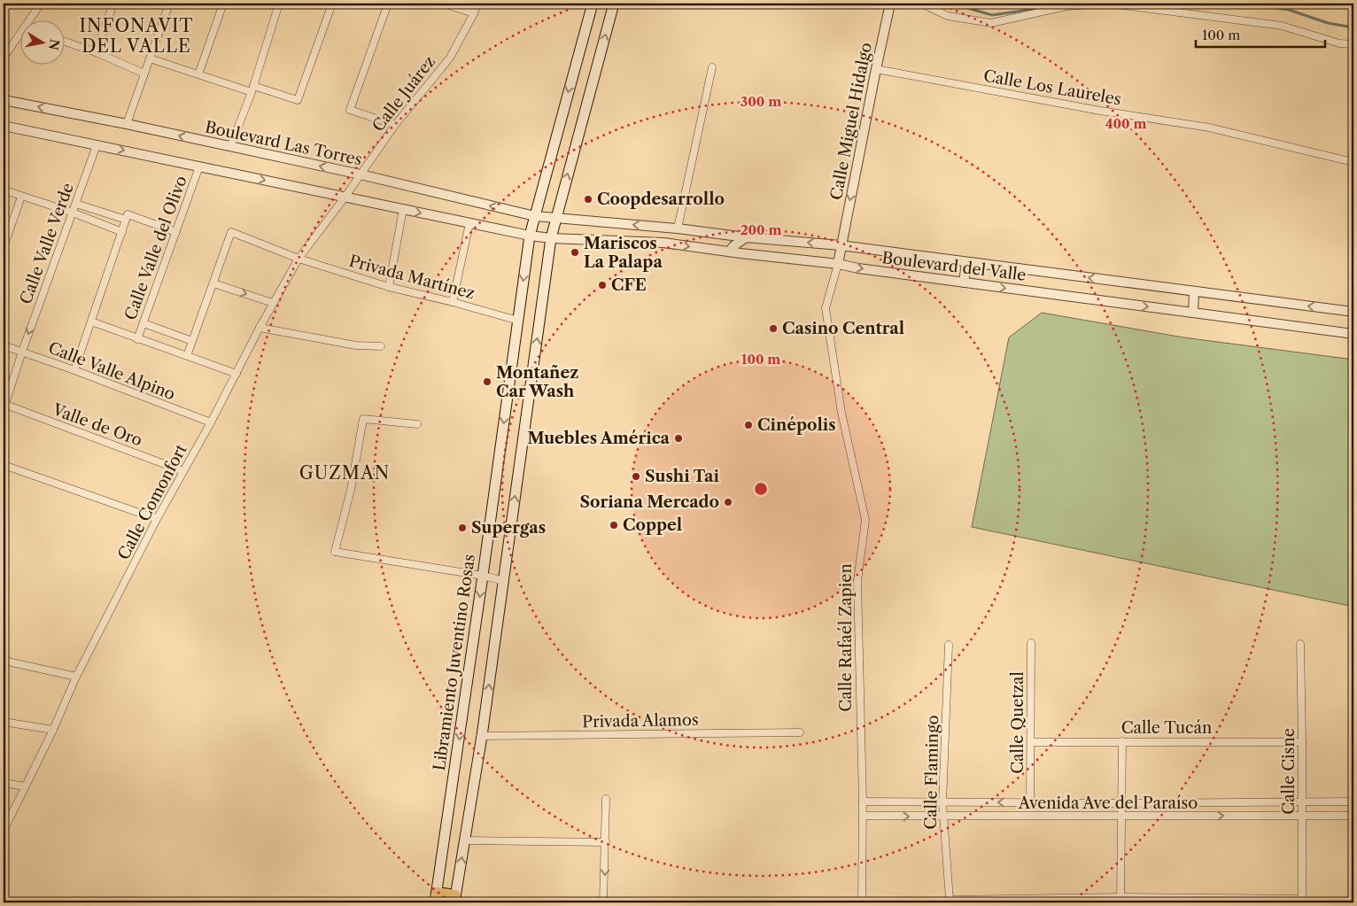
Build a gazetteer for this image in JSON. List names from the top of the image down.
{
  "streets": {
    "main road": ["Libramiento Juventino Rosas"],
    "street": [
      "Calle Los Laureles",
      "Calle Juárez",
      "Calle Miguel Hidalgo",
      "Boulevard Las Torres",
      "Calle Valle Verde",
      "Calle Valle del Olivo",
      "Boulevard del Valle",
      "Privada Martínez",
      "Calle Valle Alpino",
      "Valle de Oro",
      "Calle Comonfort",
      "Calle Rafaél Zapien",
      "Privada Alamos",
      "Calle Quetzal",
      "Calle Tucán",
      "Calle Cisne",
      "Calle Flamingo",
      "Avenida Ave del Paraíso"
    ]
  },
  "crossings": [
    ["Calle Los Laureles", "Calle Miguel Hidalgo"],
    ["Calle Juárez", "Boulevard Las Torres"],
    ["Calle Juárez", "Calle Comonfort"],
    ["Calle Miguel Hidalgo", "Boulevard del Valle"],
    ["Calle Miguel Hidalgo", "Calle Rafaél Zapien"],
    ["Boulevard Las Torres", "Boulevard del Valle"],
    ["Boulevard Las Torres", "Libramiento Juventino Rosas"],
    ["Calle Valle Verde", "Calle Valle Alpino"],
    ["Calle Valle Verde", "Valle de Oro"],
    ["Boulevard del Valle", "Calle Rafaél Zapien"],
    ["Privada Martínez", "Calle Comonfort"],
    ["Privada Martínez", "Libramiento Juventino Rosas"],
    ["Calle Valle Alpino", "Calle Comonfort"],
    ["Valle de Oro", "Calle Comonfort"],
    ["Calle Rafaél Zapien", "Avenida Ave del Paraíso"],
    ["Calle Quetzal", "Calle Tucán"],
    ["Calle Quetzal", "Avenida Ave del Paraíso"],
    ["Calle Tucán", "Calle Cisne"],
    ["Calle Cisne", "Calle Flamingo"],
    ["Calle Cisne", "Avenida Ave del Paraíso"],
    ["Calle Flamingo", "Avenida Ave del Paraíso"]
  ],
  "one_way": ["Calle Miguel Hidalgo"],
  "districts": ["INFONAVIT DEL VALLE", "GUZMAN"],
  "places": [
    "Coopdesarrollo",
    "Mariscos La Palapa",
    "CFE",
    "Casino Central",
    "Montañez Car Wash",
    "Cinépolis",
    "Muebles América",
    "Sushi Tai",
    "Soriana Mercado",
    "Coppel",
    "Supergas"
  ],
  "scale_bar": "100 m",
  "north": "right",
  "rings": [
    "300 m",
    "400 m",
    "200 m",
    "100 m"
  ]
}
